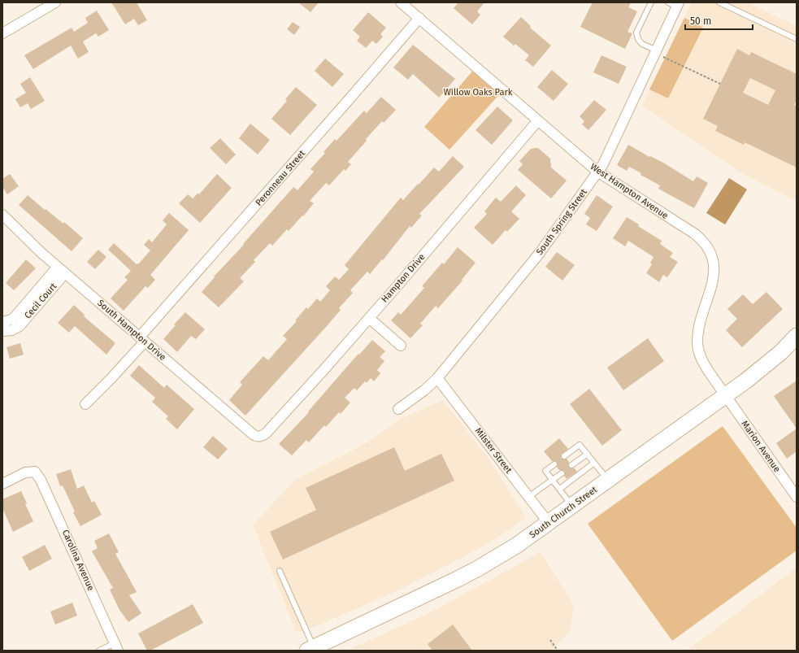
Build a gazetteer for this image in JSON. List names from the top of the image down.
{
  "streets": {
    "main road": ["South Church Street"],
    "street": [
      "Peronneau Street",
      "West Hampton Avenue",
      "South Spring Street",
      "Hampton Drive",
      "Cecil Court",
      "South Hampton Drive",
      "Marion Avenue",
      "Milster Street",
      "Carolina Avenue"
    ]
  },
  "crossings": [
    ["Peronneau Street", "West Hampton Avenue"],
    ["Peronneau Street", "South Hampton Drive"],
    ["West Hampton Avenue", "South Spring Street"],
    ["West Hampton Avenue", "Hampton Drive"],
    ["West Hampton Avenue", "Marion Avenue"],
    ["West Hampton Avenue", "South Church Street"],
    ["South Spring Street", "Milster Street"],
    ["Hampton Drive", "South Hampton Drive"],
    ["Cecil Court", "South Hampton Drive"],
    ["Marion Avenue", "South Church Street"],
    ["Milster Street", "South Church Street"]
  ],
  "parks": ["Willow Oaks Park"],
  "scale_bar": "50 m"
}
